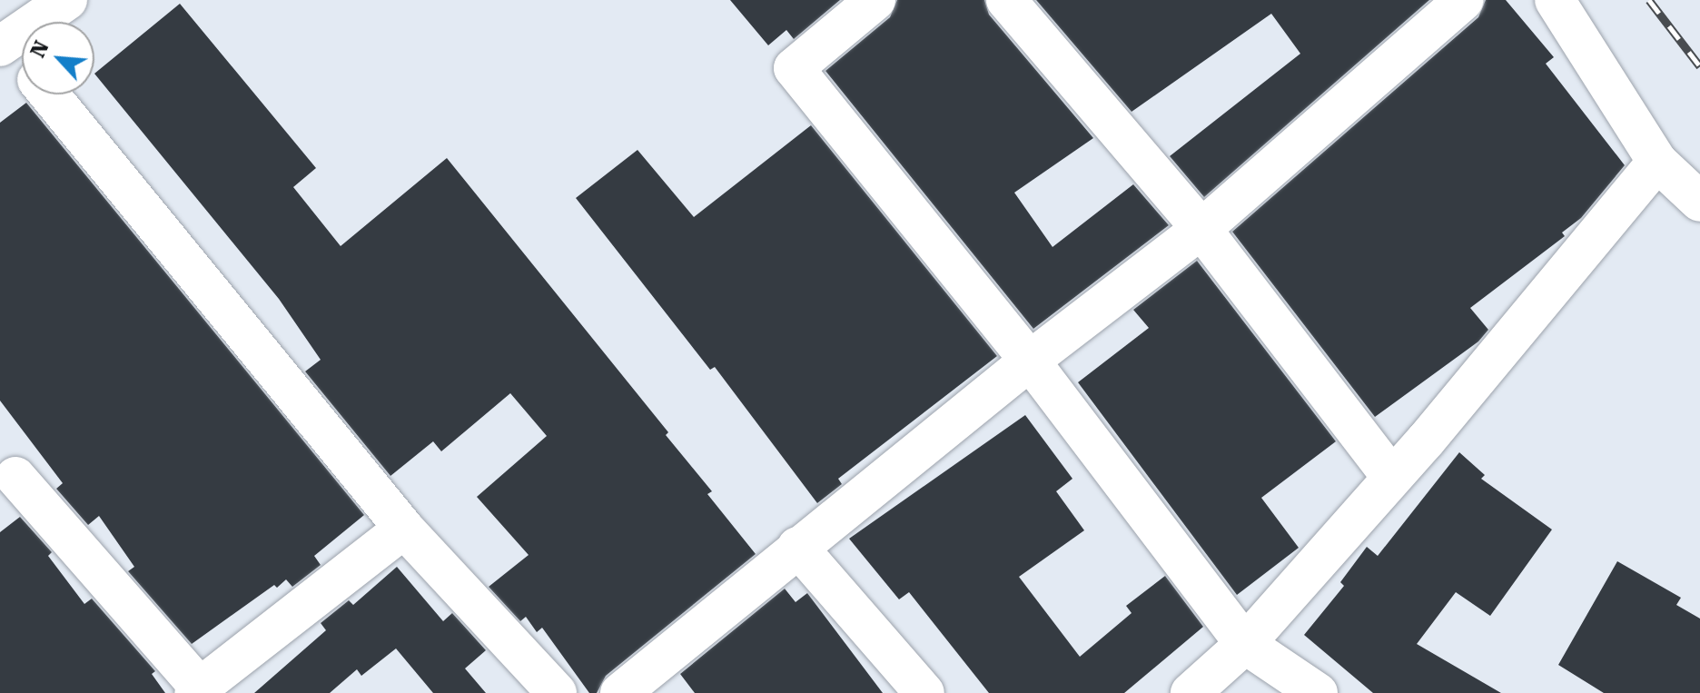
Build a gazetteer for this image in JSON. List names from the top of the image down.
{
  "north": "top left"
}
